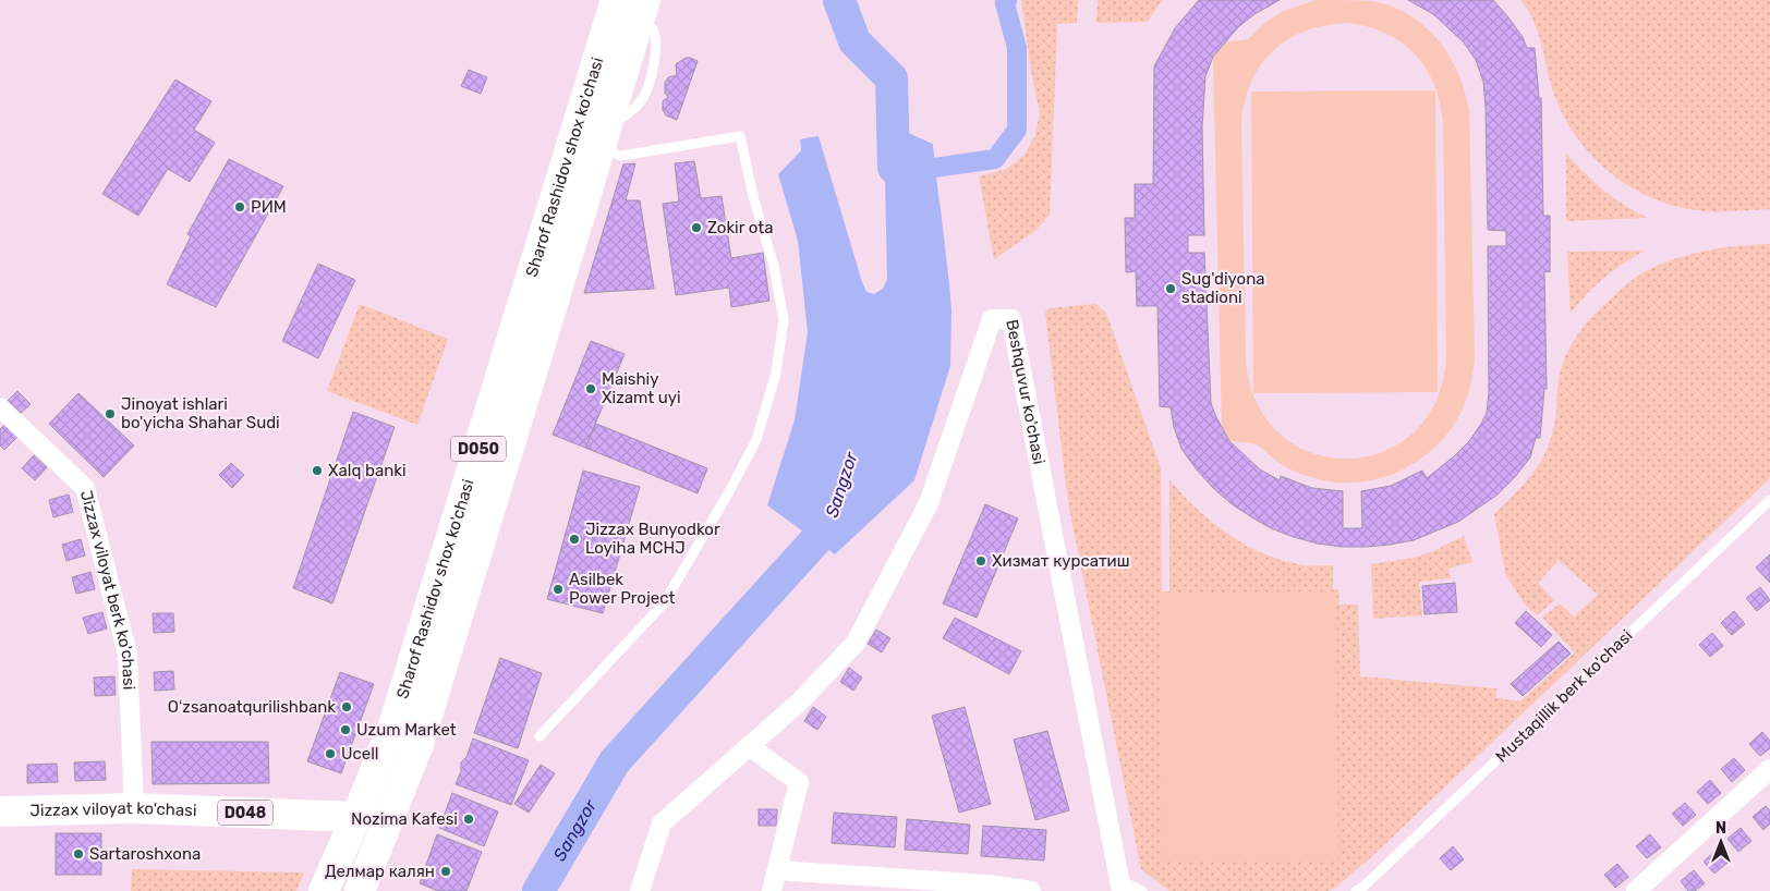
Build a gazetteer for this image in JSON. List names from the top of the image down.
{
  "streets": {
    "main road": [
      "Sharof Rashidov shox ko'chasi",
      "D050",
      "Jizzax viloyat ko'chasi",
      "D048"
    ],
    "street": ["Beshquvur ko'chasi", "Jizzax viloyat berk ko'chasi"],
    "lane": ["Mustaqillik berk ko'chasi"]
  },
  "crossings": [
    ["Sharof Rashidov shox ko'chasi", "Jizzax viloyat ko'chasi"],
    ["Jizzax viloyat berk ko'chasi", "Jizzax viloyat ko'chasi"]
  ],
  "water": ["Sangzor"],
  "places": [
    "РИМ",
    "Zokir ota",
    "Sug'diyona stadioni",
    "Maishiy Xizamt uyi",
    "Jinoyat ishlari bo'yicha Shahar Sudi",
    "Xalq banki",
    "Jizzax Bunyodkor Loyiha MCHJ",
    "Хизмат курсатиш",
    "Asilbek Power Project",
    "Oʻzsanoatqurilishbank",
    "Uzum Market",
    "Ucell",
    "Nozima Kafesi",
    "Sartaroshxona",
    "Делмар калян"
  ],
  "north": "top"
}
